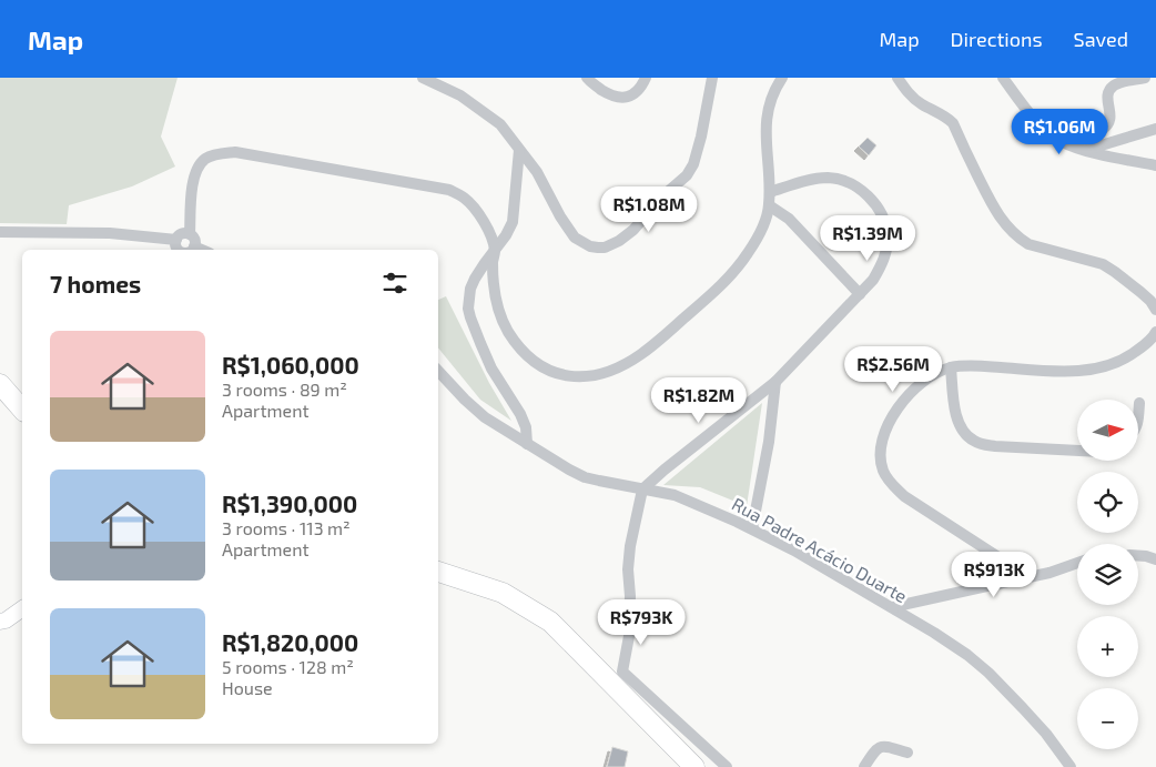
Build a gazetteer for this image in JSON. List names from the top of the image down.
{
  "streets": {
    "street": ["Rua Padre Acácio Duarte"]
  },
  "north": "right",
  "page": {
    "header": "Map",
    "nav": ["Map", "Directions", "Saved"],
    "price": [
      "R$1.06M",
      "R$1.08M",
      "R$1.39M",
      "R$2.56M",
      "R$1.82M",
      "R$913K",
      "R$793K"
    ],
    "heading": "7 homes",
    "list": [
      {
        "name": "R$1,060,000",
        "note": "3 rooms · 89 m² · Apartment"
      },
      {
        "name": "R$1,390,000",
        "note": "3 rooms · 113 m² · Apartment"
      },
      {
        "name": "R$1,820,000",
        "note": "5 rooms · 128 m² · House"
      }
    ],
    "map_buttons": ["+", "−"]
  }
}
